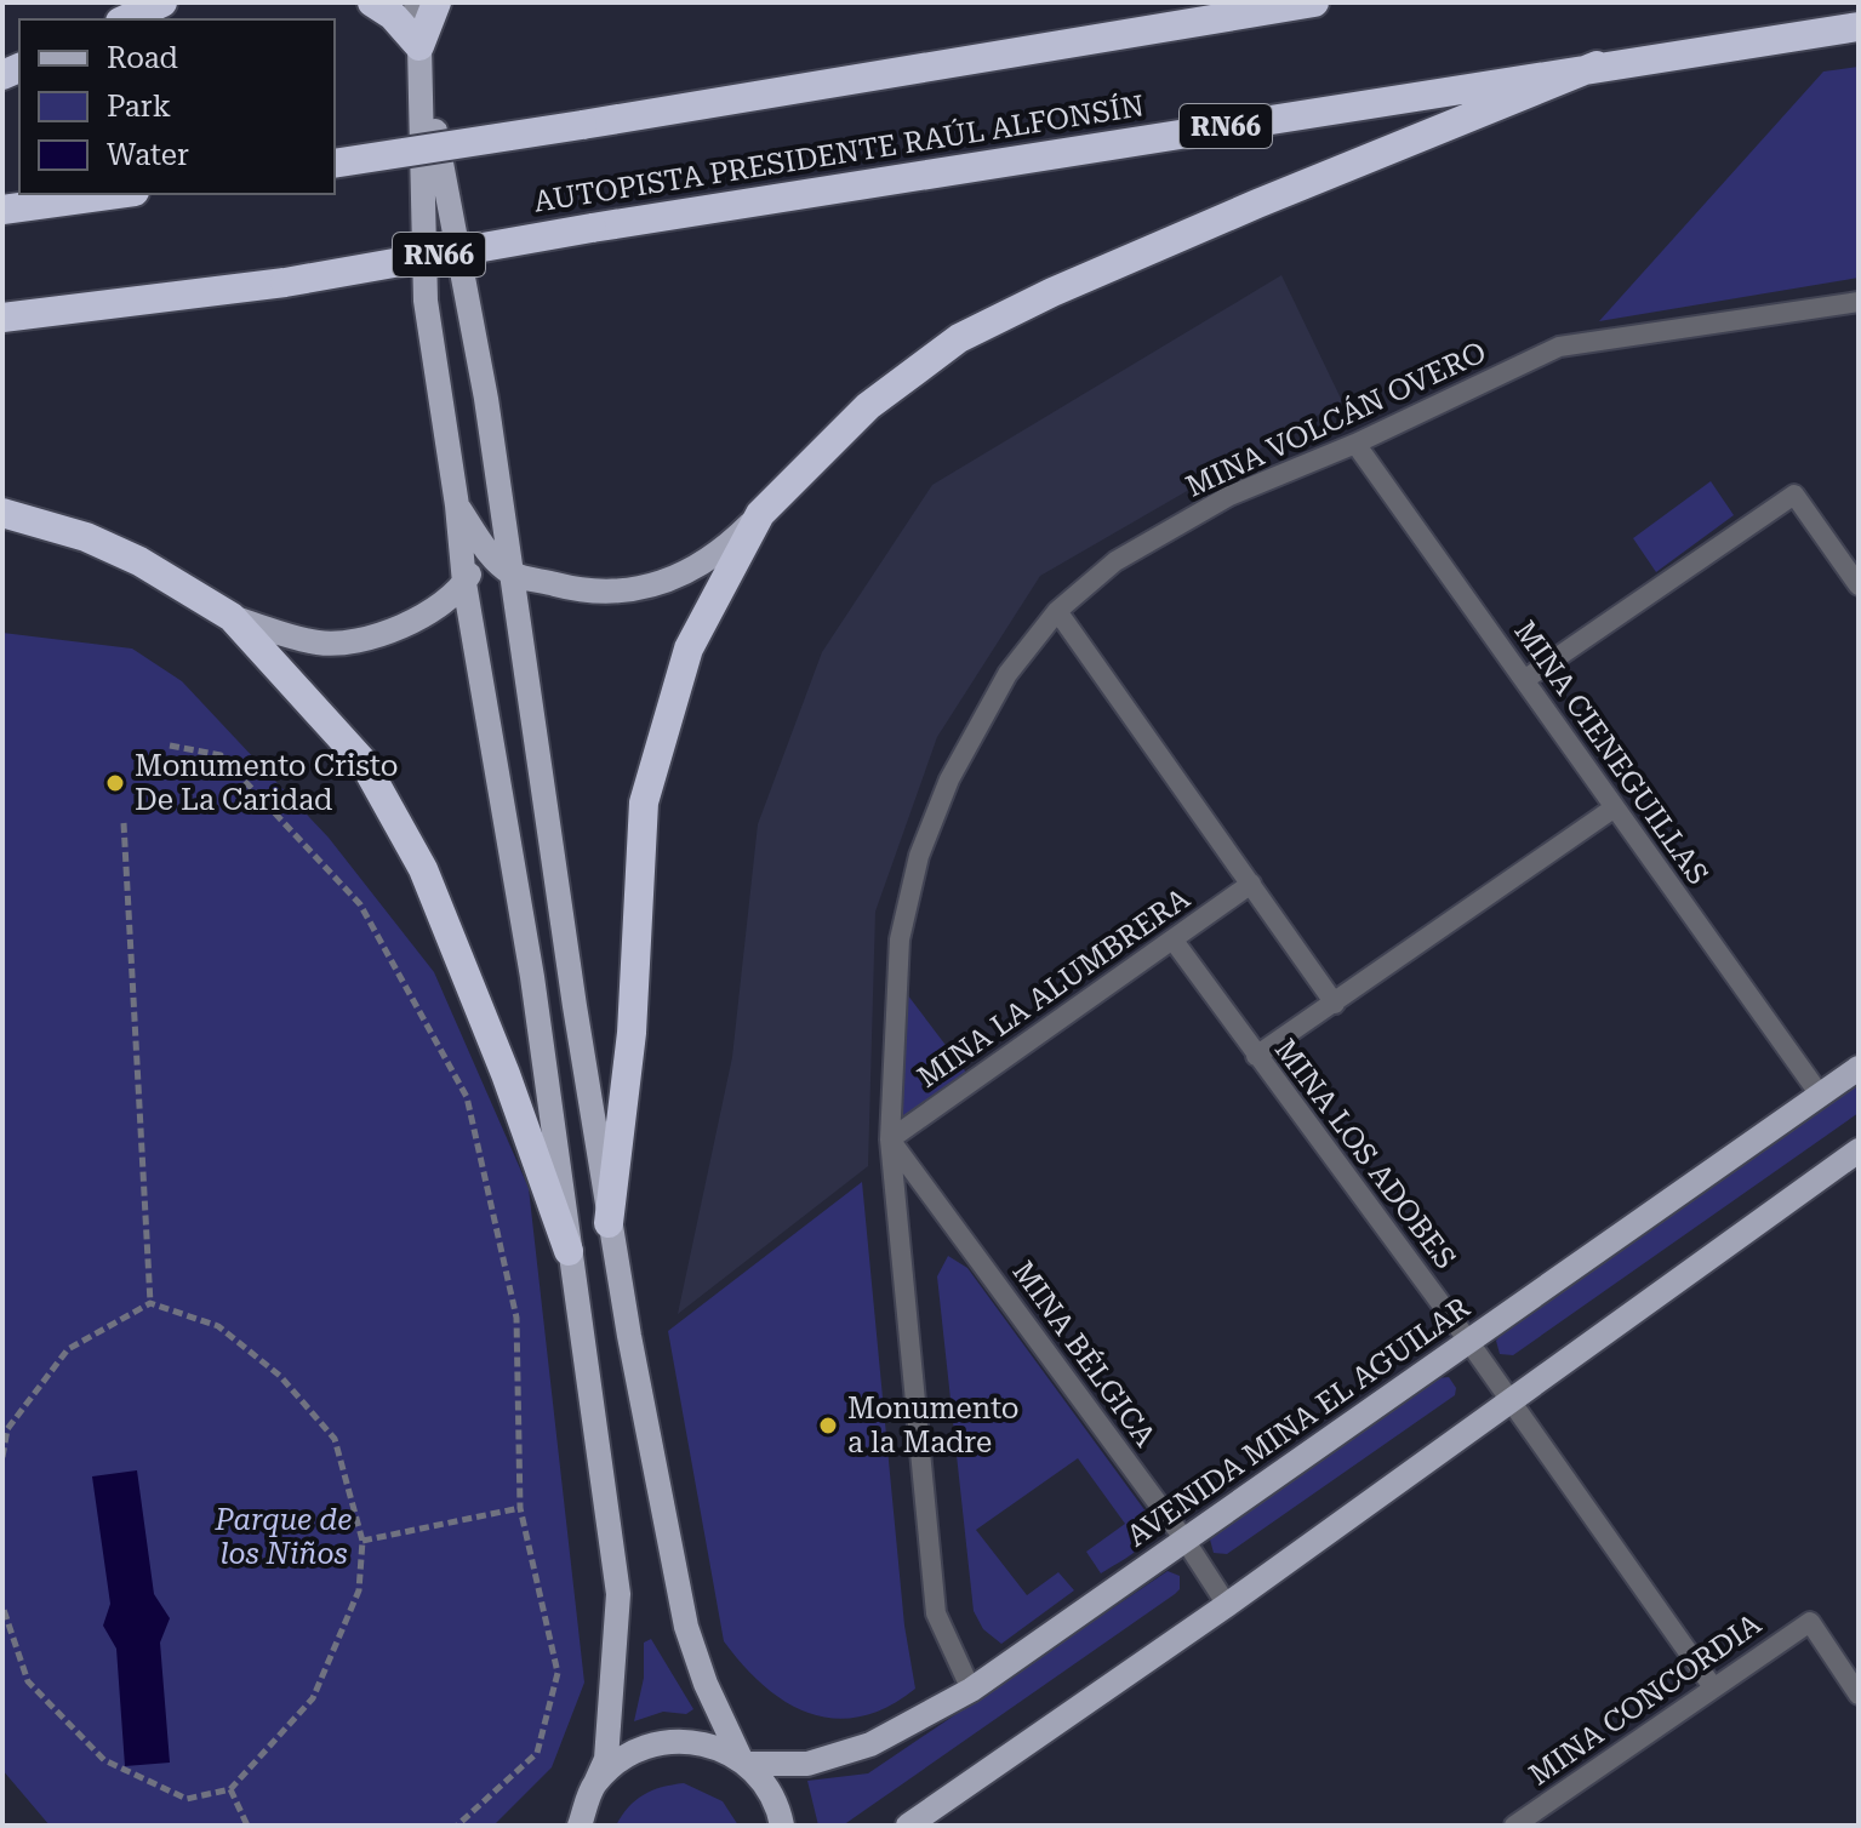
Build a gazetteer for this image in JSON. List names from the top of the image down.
{
  "streets": {
    "highway": ["RN66", "AUTOPISTA PRESIDENTE RAÚL ALFONSÍN"],
    "main road": ["AVENIDA MINA EL AGUILAR"],
    "street": [
      "MINA VOLCÁN OVERO",
      "MINA CIENEGUILLAS",
      "MINA LA ALUMBRERA",
      "MINA LOS ADOBES",
      "MINA BÉLGICA",
      "MINA CONCORDIA"
    ]
  },
  "crossings": [
    ["MINA VOLCÁN OVERO", "MINA CIENEGUILLAS"],
    ["MINA VOLCÁN OVERO", "MINA LA ALUMBRERA"],
    ["MINA VOLCÁN OVERO", "MINA BÉLGICA"],
    ["MINA VOLCÁN OVERO", "AVENIDA MINA EL AGUILAR"],
    ["MINA CIENEGUILLAS", "AVENIDA MINA EL AGUILAR"],
    ["MINA LA ALUMBRERA", "MINA LOS ADOBES"],
    ["MINA LA ALUMBRERA", "MINA BÉLGICA"],
    ["MINA LOS ADOBES", "AVENIDA MINA EL AGUILAR"],
    ["MINA LOS ADOBES", "MINA CONCORDIA"],
    ["MINA BÉLGICA", "AVENIDA MINA EL AGUILAR"]
  ],
  "parks": ["Parque de los Niños"],
  "places": ["Monumento Cristo De La Caridad", "Monumento a la Madre"],
  "legend": ["Road", "Park", "Water"]
}
